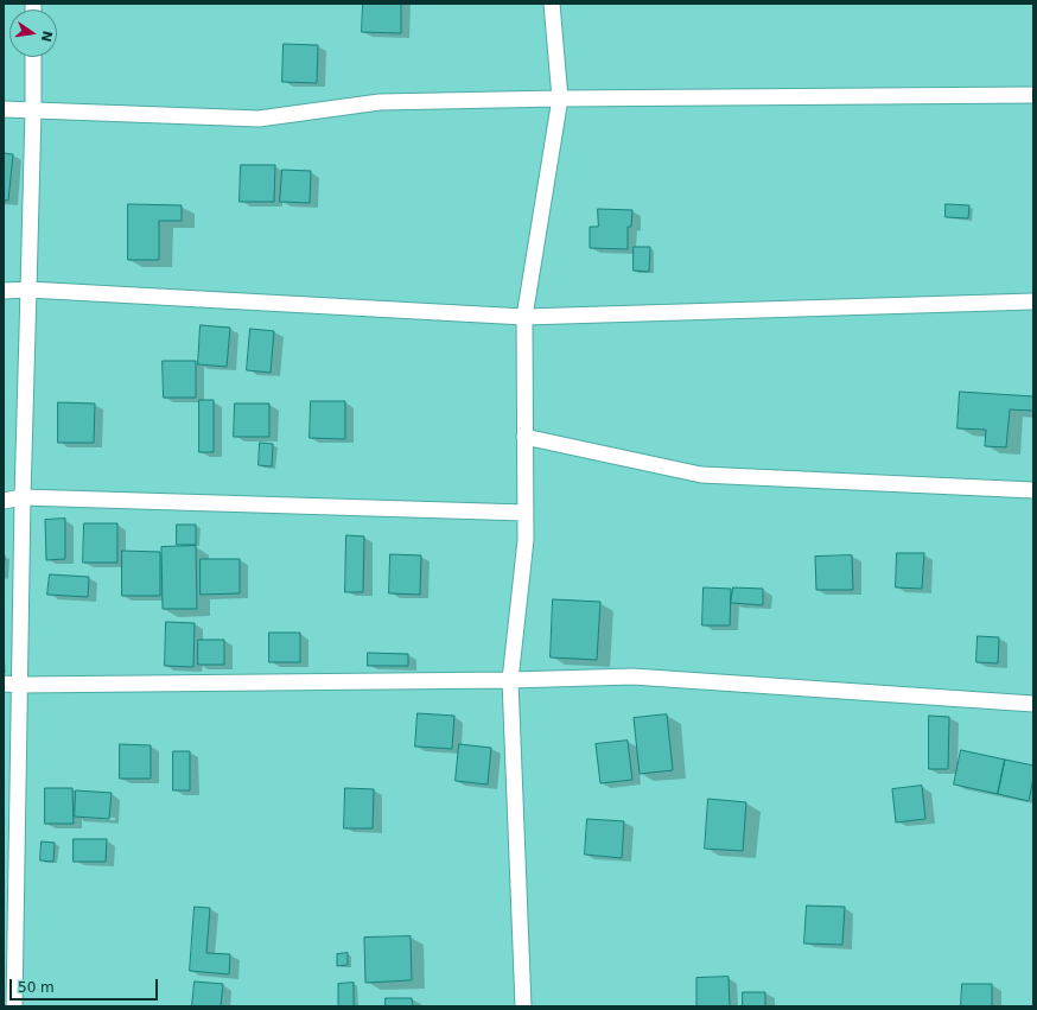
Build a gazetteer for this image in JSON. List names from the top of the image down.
{
  "scale_bar": "50 m",
  "north": "right"
}
